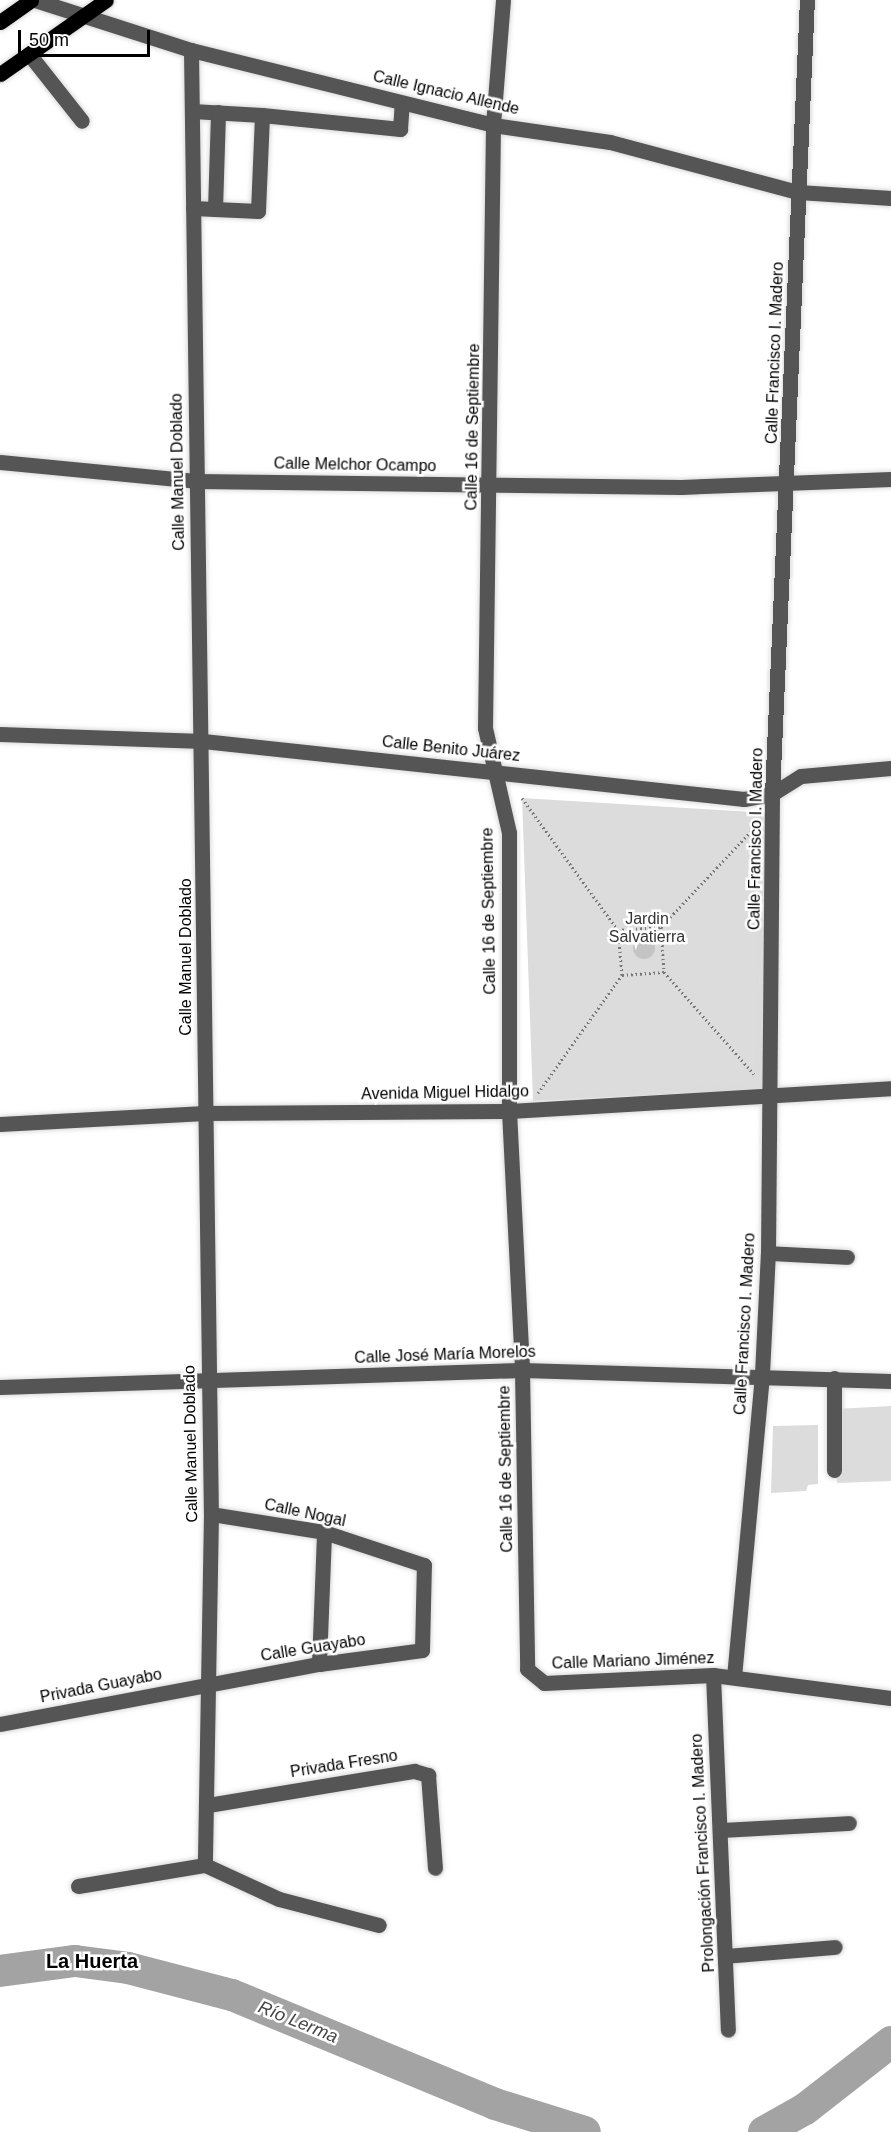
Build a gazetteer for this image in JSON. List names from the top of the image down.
{
  "streets": {
    "street": [
      "Calle Ignacio Allende",
      "Calle Francisco I. Madero",
      "Calle 16 de Septiembre",
      "Calle Melchor Ocampo",
      "Calle Manuel Doblado",
      "Calle Benito Juárez",
      "Avenida Miguel Hidalgo",
      "Calle José María Morelos",
      "Calle Nogal",
      "Calle Guayabo",
      "Calle Mariano Jiménez",
      "Privada Guayabo",
      "Privada Fresno",
      "Prolongación Francisco I. Madero"
    ]
  },
  "crossings": [
    ["Calle Ignacio Allende", "Calle Francisco I. Madero"],
    ["Calle Ignacio Allende", "Calle 16 de Septiembre"],
    ["Calle Ignacio Allende", "Calle Manuel Doblado"],
    ["Calle Francisco I. Madero", "Calle Melchor Ocampo"],
    ["Calle Francisco I. Madero", "Calle Benito Juárez"],
    ["Calle Francisco I. Madero", "Avenida Miguel Hidalgo"],
    ["Calle Francisco I. Madero", "Calle José María Morelos"],
    ["Calle Francisco I. Madero", "Calle Mariano Jiménez"],
    ["Calle 16 de Septiembre", "Calle Melchor Ocampo"],
    ["Calle 16 de Septiembre", "Calle Benito Juárez"],
    ["Calle 16 de Septiembre", "Avenida Miguel Hidalgo"],
    ["Calle 16 de Septiembre", "Calle José María Morelos"],
    ["Calle 16 de Septiembre", "Calle Mariano Jiménez"],
    ["Calle Melchor Ocampo", "Calle Manuel Doblado"],
    ["Calle Manuel Doblado", "Calle Benito Juárez"],
    ["Calle Manuel Doblado", "Avenida Miguel Hidalgo"],
    ["Calle Manuel Doblado", "Calle José María Morelos"],
    ["Calle Manuel Doblado", "Calle Nogal"],
    ["Calle Manuel Doblado", "Calle Guayabo"],
    ["Calle Manuel Doblado", "Privada Guayabo"],
    ["Calle Manuel Doblado", "Privada Fresno"],
    ["Calle Nogal", "Calle Guayabo"],
    ["Calle Guayabo", "Privada Guayabo"],
    ["Calle Mariano Jiménez", "Prolongación Francisco I. Madero"]
  ],
  "districts": ["La Huerta"],
  "water": ["Río Lerma"],
  "parks": ["Jardin Salvatierra"],
  "scale_bar": "50 m"
}
